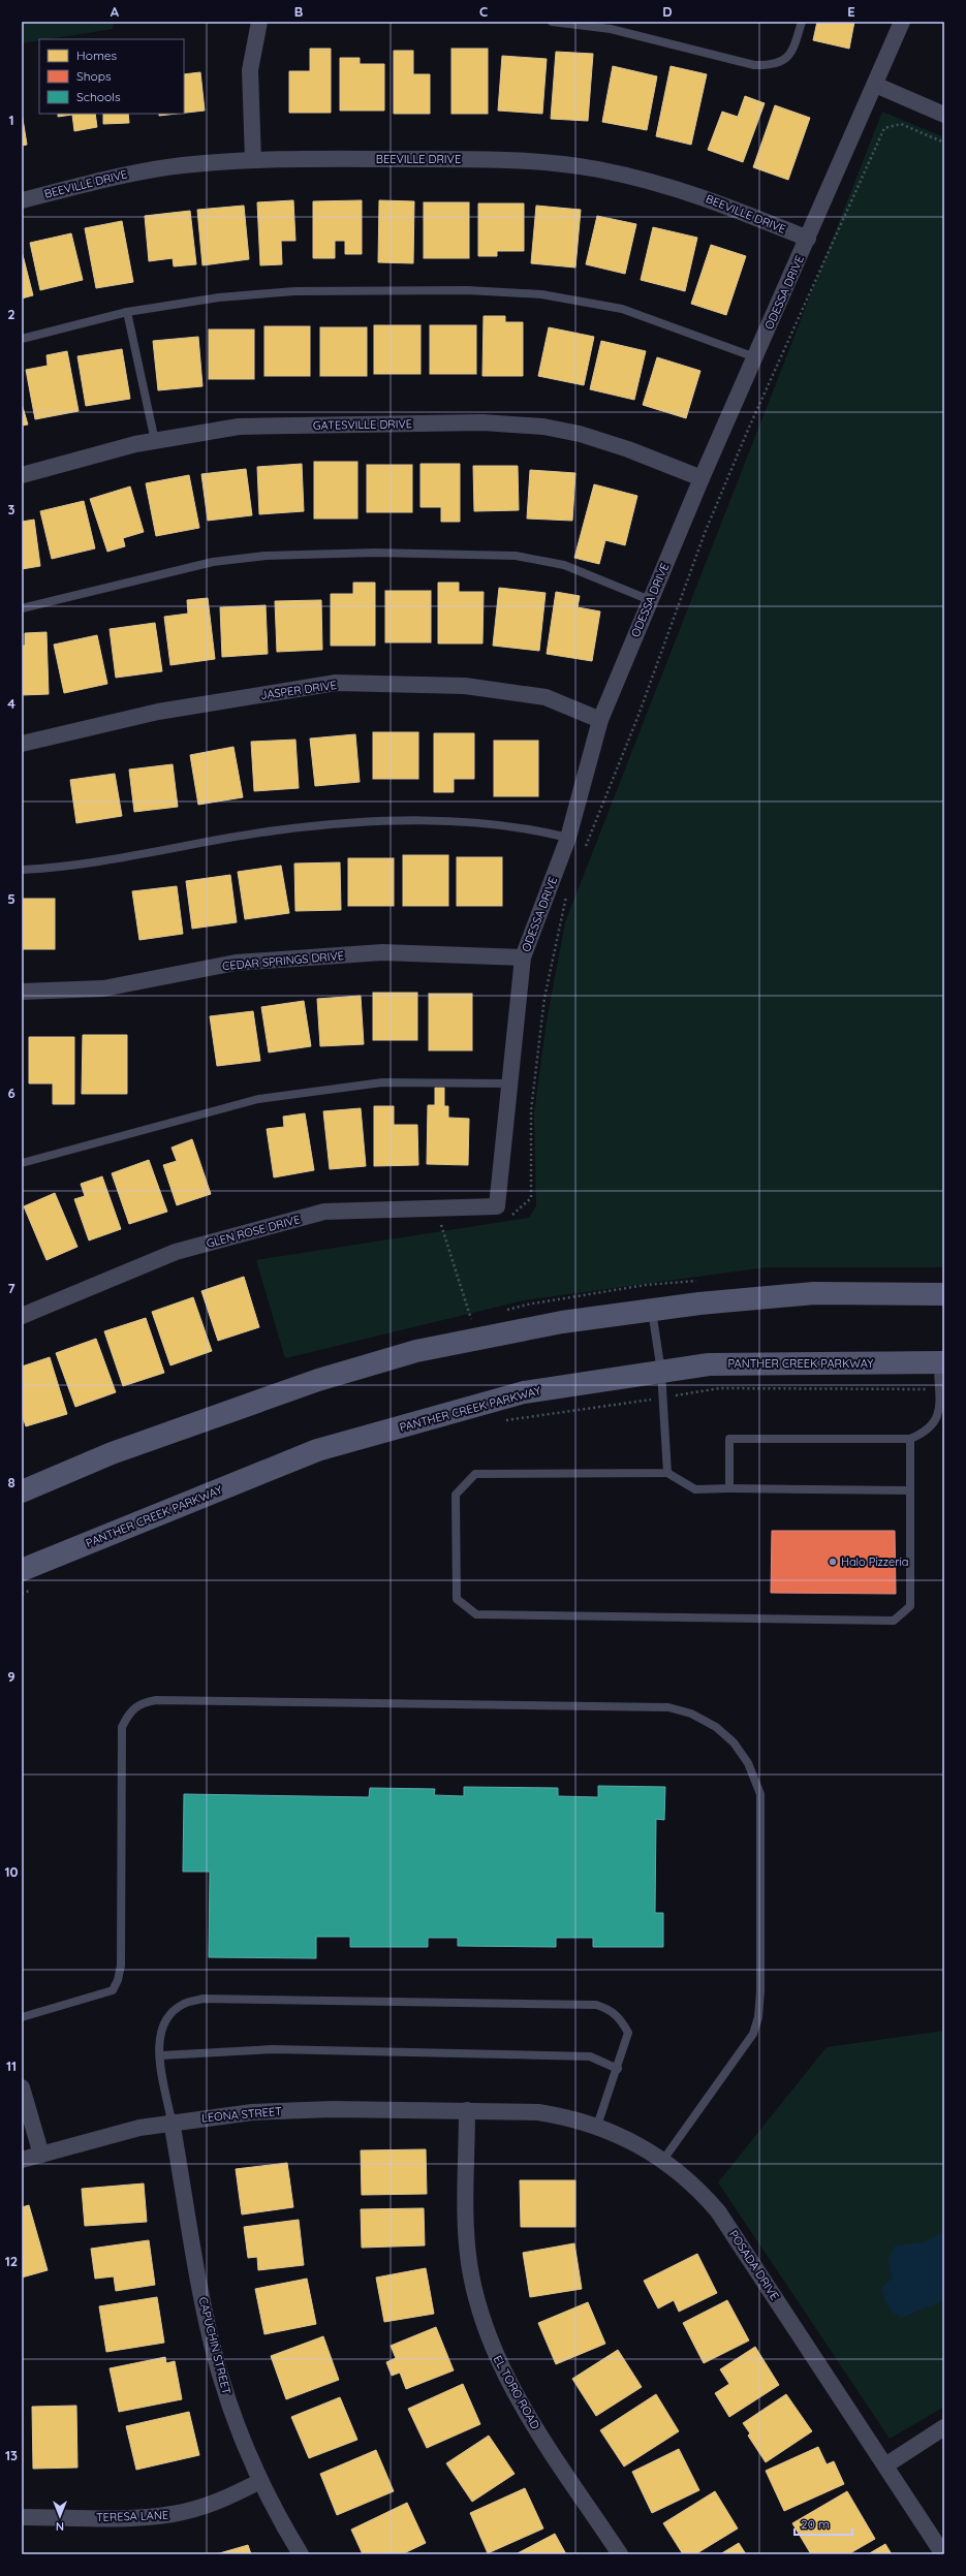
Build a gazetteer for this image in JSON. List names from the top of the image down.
{
  "streets": {
    "main road": ["PANTHER CREEK PARKWAY"],
    "street": [
      "BEEVILLE DRIVE",
      "ODESSA DRIVE",
      "GATESVILLE DRIVE",
      "JASPER DRIVE",
      "CEDAR SPRINGS DRIVE",
      "GLEN ROSE DRIVE",
      "LEONA STREET",
      "POSADA DRIVE",
      "CAPUCHIN STREET",
      "EL TORO ROAD",
      "TERESA LANE"
    ]
  },
  "crossings": [
    ["BEEVILLE DRIVE", "ODESSA DRIVE"],
    ["ODESSA DRIVE", "GATESVILLE DRIVE"],
    ["ODESSA DRIVE", "JASPER DRIVE"],
    ["ODESSA DRIVE", "CEDAR SPRINGS DRIVE"],
    ["ODESSA DRIVE", "GLEN ROSE DRIVE"],
    ["LEONA STREET", "POSADA DRIVE"],
    ["LEONA STREET", "CAPUCHIN STREET"],
    ["LEONA STREET", "EL TORO ROAD"],
    ["POSADA DRIVE", "EL TORO ROAD"],
    ["CAPUCHIN STREET", "TERESA LANE"]
  ],
  "places": ["Halo Pizzeria"],
  "legend": ["Homes", "Shops", "Schools"],
  "scale_bar": "20 m",
  "north": "bottom",
  "grid": {
    "columns": [
      "A",
      "B",
      "C",
      "D",
      "E"
    ],
    "rows": [
      "1",
      "2",
      "3",
      "4",
      "5",
      "6",
      "7",
      "8",
      "9",
      "10",
      "11",
      "12",
      "13"
    ]
  }
}
